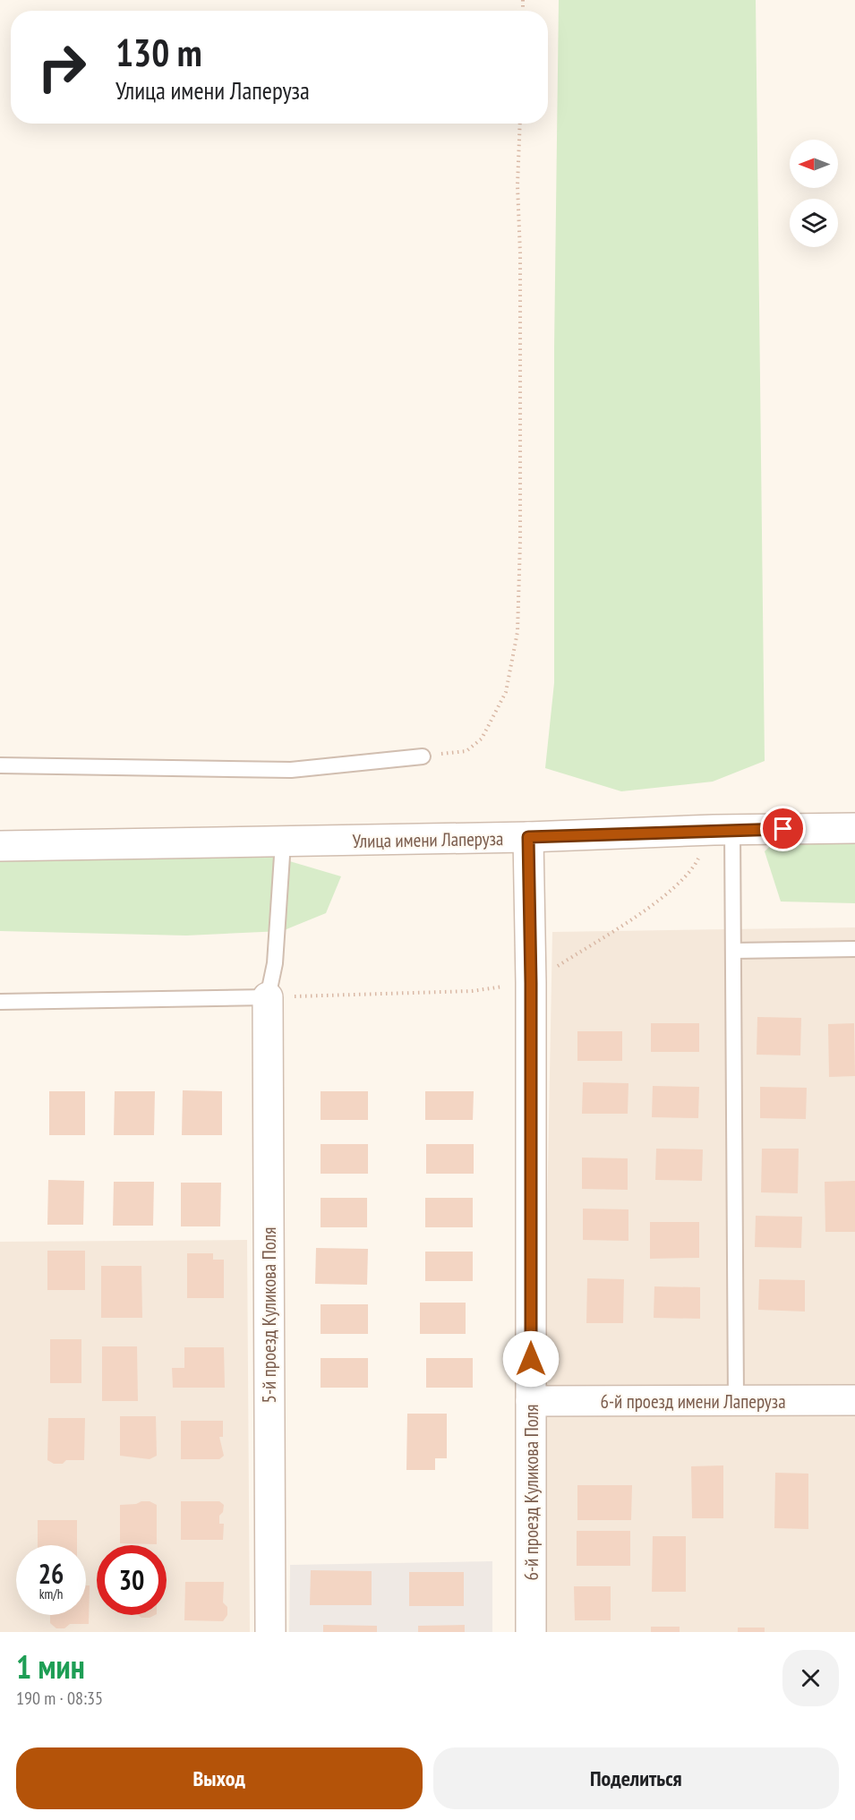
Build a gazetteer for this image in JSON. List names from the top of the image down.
{
  "streets": {
    "street": [
      "Улица имени Лаперуза",
      "5-й проезд Куликова Поля",
      "6-й проезд имени Лаперуза",
      "6-й проезд Куликова Поля"
    ]
  },
  "crossings": [
    ["Улица имени Лаперуза", "6-й проезд Куликова Поля"],
    ["6-й проезд имени Лаперуза", "6-й проезд Куликова Поля"]
  ],
  "north": "left",
  "page": {
    "turn": ["130 m", "Улица имени Лаперуза"],
    "speed": "26 km/h",
    "limit": "30",
    "heading": ["1 мин", "190 m · 08:35"],
    "buttons": ["Выход", "Поделиться"]
  }
}
